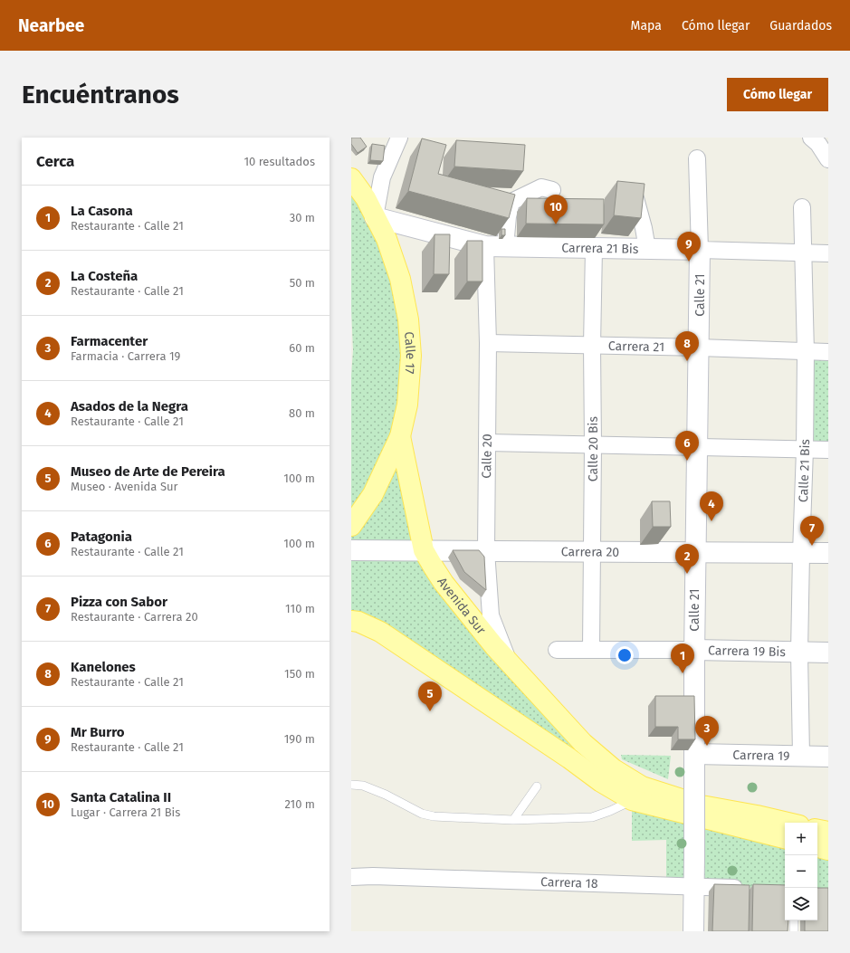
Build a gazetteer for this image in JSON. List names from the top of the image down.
{
  "streets": {
    "main road": [
      "Carrera 21 Bis",
      "Calle 21",
      "Calle 17",
      "Carrera 20",
      "Avenida Sur",
      "Carrera 19 Bis",
      "Carrera 19"
    ],
    "street": [
      "Carrera 21",
      "Calle 20 Bis",
      "Calle 20",
      "Calle 21 Bis",
      "Carrera 18"
    ]
  },
  "crossings": [
    ["Carrera 21 Bis", "Calle 21"],
    ["Carrera 21 Bis", "Calle 17"],
    ["Carrera 21 Bis", "Calle 20 Bis"],
    ["Carrera 21 Bis", "Calle 20"],
    ["Carrera 21 Bis", "Calle 21 Bis"],
    ["Calle 21", "Carrera 21"],
    ["Calle 21", "Carrera 20"],
    ["Calle 21", "Carrera 19 Bis"],
    ["Calle 21", "Carrera 19"],
    ["Calle 21", "Carrera 18"],
    ["Carrera 21", "Calle 20 Bis"],
    ["Carrera 21", "Calle 20"],
    ["Carrera 21", "Calle 21 Bis"],
    ["Calle 17", "Avenida Sur"],
    ["Calle 20 Bis", "Carrera 20"],
    ["Calle 20 Bis", "Carrera 19 Bis"],
    ["Calle 20", "Carrera 20"],
    ["Calle 20", "Avenida Sur"],
    ["Calle 21 Bis", "Carrera 20"],
    ["Calle 21 Bis", "Carrera 19 Bis"],
    ["Calle 21 Bis", "Carrera 19"],
    ["Carrera 20", "Avenida Sur"]
  ],
  "page": {
    "header": "Nearbee",
    "nav": ["Mapa", "Cómo llegar", "Guardados"],
    "buttons": "Cómo llegar",
    "title": "Encuéntranos",
    "heading": ["Cerca", "10 resultados"],
    "list": [
      {
        "mark": "1",
        "name": "La Casona",
        "note": "Restaurante · Calle 21",
        "value": "30 m"
      },
      {
        "mark": "2",
        "name": "La Costeña",
        "note": "Restaurante · Calle 21",
        "value": "50 m"
      },
      {
        "mark": "3",
        "name": "Farmacenter",
        "note": "Farmacia · Carrera 19",
        "value": "60 m"
      },
      {
        "mark": "4",
        "name": "Asados de la Negra",
        "note": "Restaurante · Calle 21",
        "value": "80 m"
      },
      {
        "mark": "5",
        "name": "Museo de Arte de Pereira",
        "note": "Museo · Avenida Sur",
        "value": "100 m"
      },
      {
        "mark": "6",
        "name": "Patagonia",
        "note": "Restaurante · Calle 21",
        "value": "100 m"
      },
      {
        "mark": "7",
        "name": "Pizza con Sabor",
        "note": "Restaurante · Carrera 20",
        "value": "110 m"
      },
      {
        "mark": "8",
        "name": "Kanelones",
        "note": "Restaurante · Calle 21",
        "value": "150 m"
      },
      {
        "mark": "9",
        "name": "Mr Burro",
        "note": "Restaurante · Calle 21",
        "value": "190 m"
      },
      {
        "mark": "10",
        "name": "Santa Catalina II",
        "note": "Lugar · Carrera 21 Bis",
        "value": "210 m"
      }
    ],
    "pins": [
      "10",
      "9",
      "8",
      "6",
      "4",
      "7",
      "2",
      "1",
      "5",
      "3"
    ],
    "map_buttons": ["+", "−"]
  }
}
